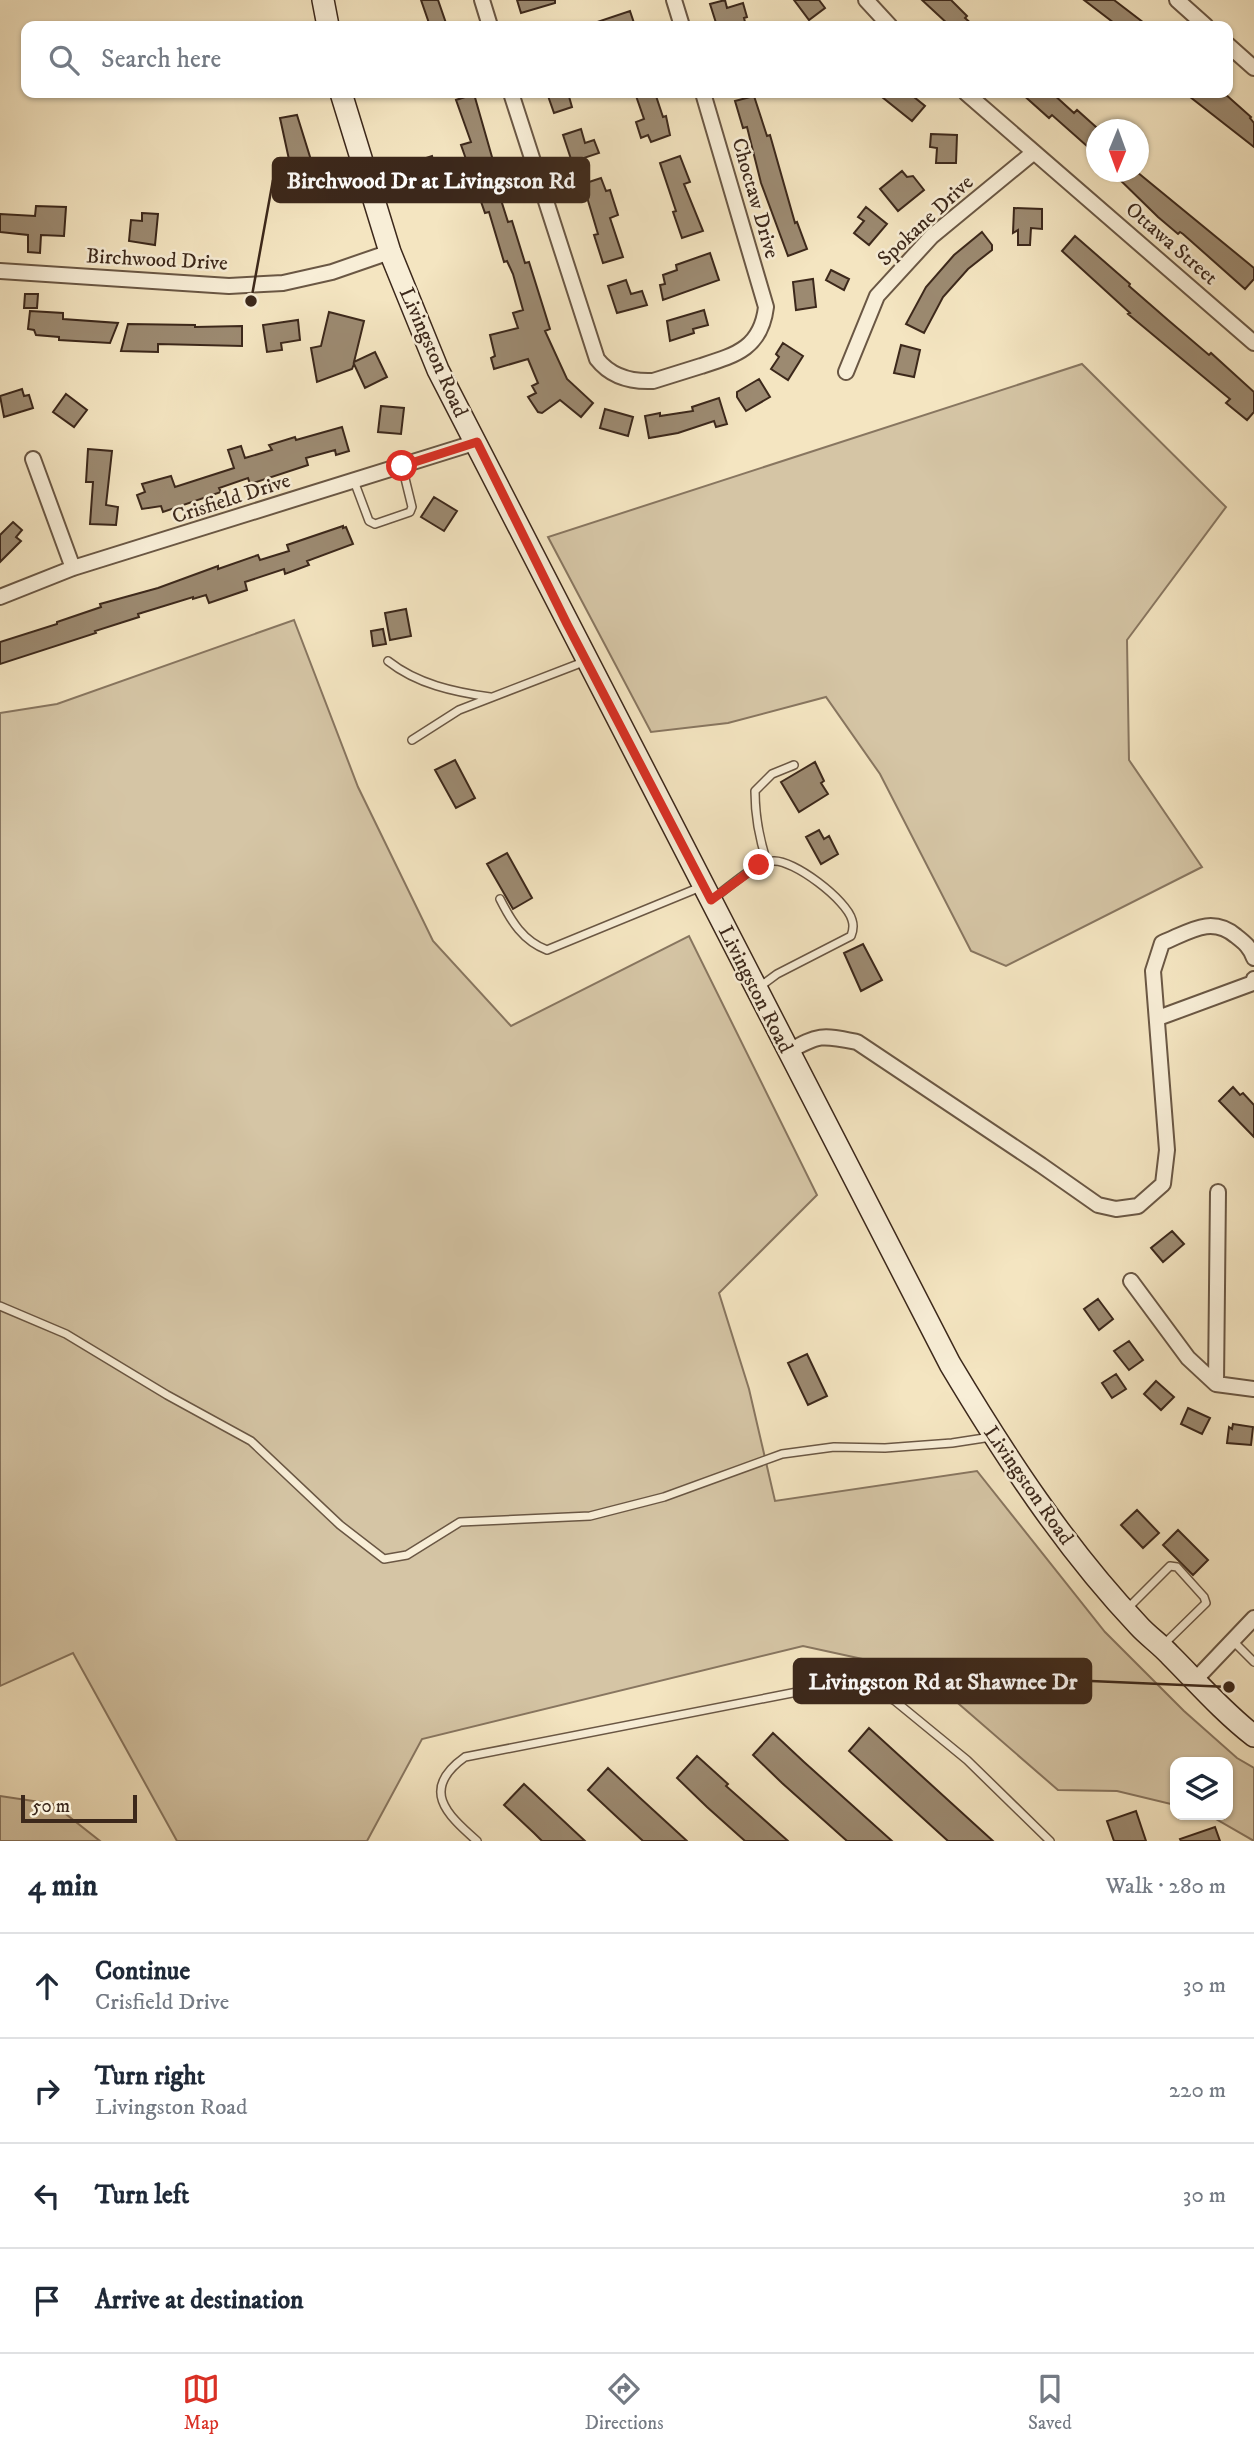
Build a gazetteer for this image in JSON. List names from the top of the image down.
{
  "streets": {
    "main road": ["Livingston Road"],
    "street": [
      "Choctaw Drive",
      "Spokane Drive",
      "Ottawa Street",
      "Birchwood Drive",
      "Crisfield Drive"
    ]
  },
  "crossings": [
    ["Spokane Drive", "Ottawa Street"],
    ["Birchwood Drive", "Livingston Road"],
    ["Livingston Road", "Crisfield Drive"]
  ],
  "places": ["Birchwood Dr at Livingston Rd", "Livingston Rd at Shawnee Dr"],
  "scale_bar": "50 m",
  "north": "bottom",
  "page": {
    "search": "Search here",
    "scale": "50 m",
    "heading": ["4 min", "Walk · 280 m"],
    "list": [
      ["Continue", "Crisfield Drive", "30 m"],
      ["Turn right", "Livingston Road", "220 m"],
      ["Turn left", "30 m"],
      "Arrive at destination"
    ],
    "nav": ["Map", "Directions", "Saved"]
  }
}
